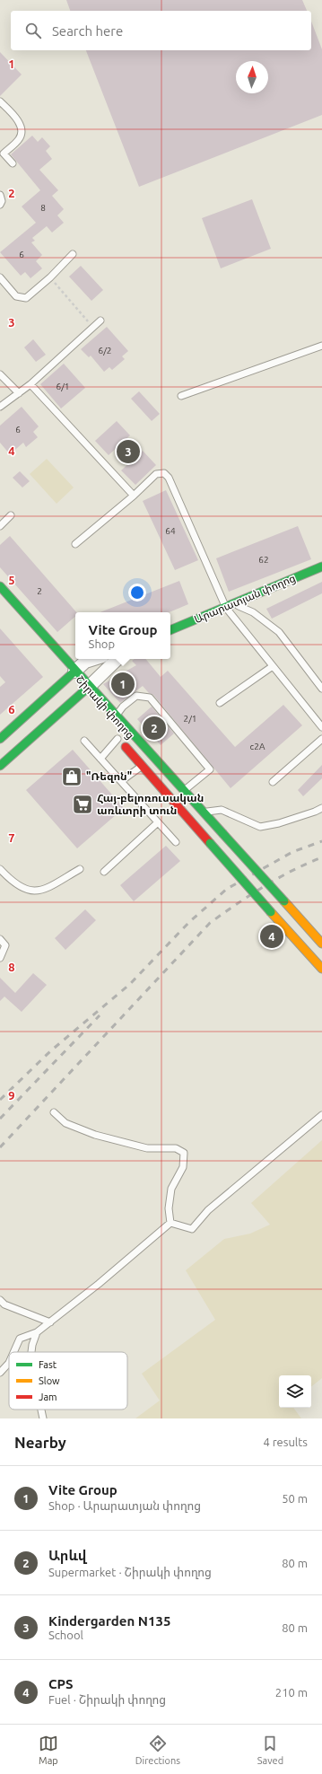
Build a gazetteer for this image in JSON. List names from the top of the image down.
{
  "streets": {
    "main road": ["Արարատյան փողոց", "Շիրակի փողոց"]
  },
  "places": {
    "shop": ["\"Ռեզոն\""],
    "supermarket": ["Հայ-բելոռուսական առևտրի տուն"]
  },
  "house_numbers": [
    "8",
    "6",
    "6/2",
    "6/1",
    "6",
    "64",
    "62",
    "2",
    "2/1",
    "c2А"
  ],
  "legend": ["Fast", "Slow", "Jam"],
  "north": "top",
  "page": {
    "search": "Search here",
    "pins": [
      "3",
      "1",
      "2",
      "4"
    ],
    "popup": ["Vite Group", "Shop"],
    "heading": ["Nearby", "4 results"],
    "list": [
      {
        "mark": "1",
        "name": "Vite Group",
        "note": "Shop · Արարատյան փողոց",
        "value": "50 m"
      },
      {
        "mark": "2",
        "name": "Արևվ",
        "note": "Supermarket · Շիրակի փողոց",
        "value": "80 m"
      },
      {
        "mark": "3",
        "name": "Kindergarden N135",
        "note": "School",
        "value": "80 m"
      },
      {
        "mark": "4",
        "name": "CPS",
        "note": "Fuel · Շիրակի փողոց",
        "value": "210 m"
      }
    ],
    "nav": ["Map", "Directions", "Saved"]
  },
  "grid": {
    "rows": [
      "1",
      "2",
      "3",
      "4",
      "5",
      "6",
      "7",
      "8",
      "9"
    ]
  }
}
